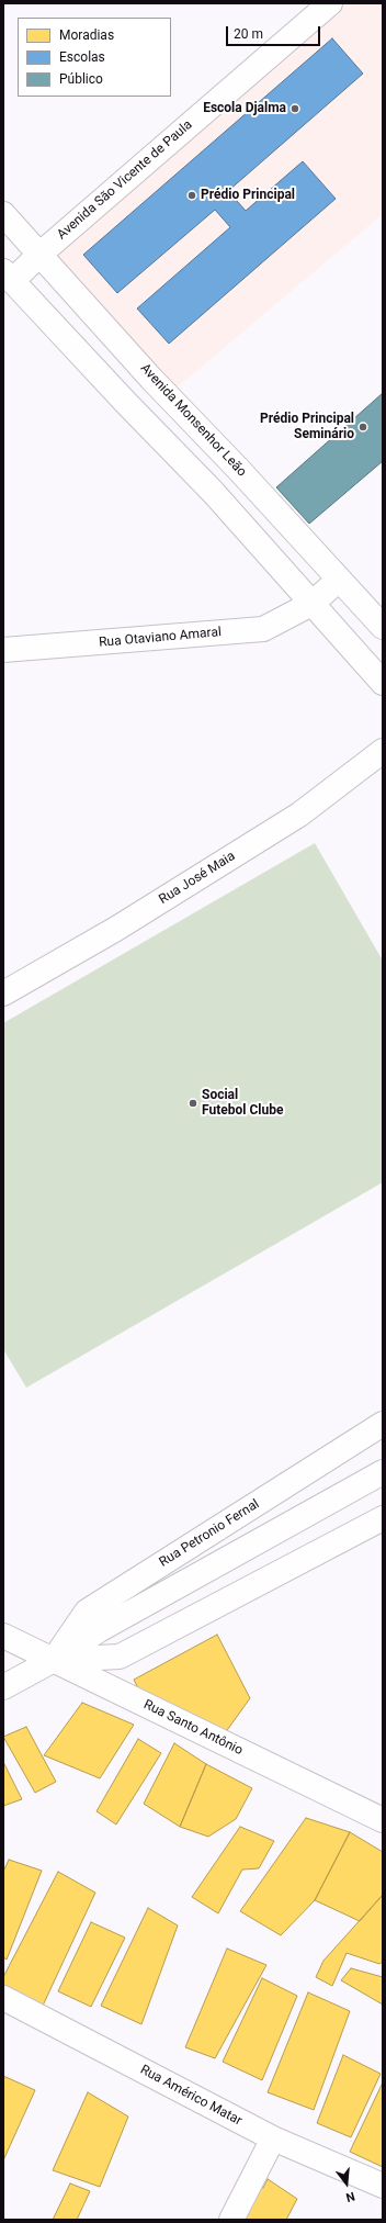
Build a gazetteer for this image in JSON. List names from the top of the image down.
{
  "streets": {
    "street": [
      "Avenida São Vicente de Paula",
      "Avenida Monsenhor Leão",
      "Rua Otaviano Amaral",
      "Rua José Maia",
      "Rua Petronio Fernal",
      "Rua Santo Antônio",
      "Rua Américo Matar"
    ]
  },
  "crossings": [
    ["Avenida São Vicente de Paula", "Avenida Monsenhor Leão"],
    ["Avenida Monsenhor Leão", "Rua Otaviano Amaral"],
    ["Rua Petronio Fernal", "Rua Santo Antônio"]
  ],
  "places": [
    "Escola Djalma",
    "Prédio Principal",
    "Prédio Principal Seminário",
    "Social Futebol Clube"
  ],
  "legend": ["Moradias", "Escolas", "Público"],
  "scale_bar": "20 m",
  "north": "bottom"
}
